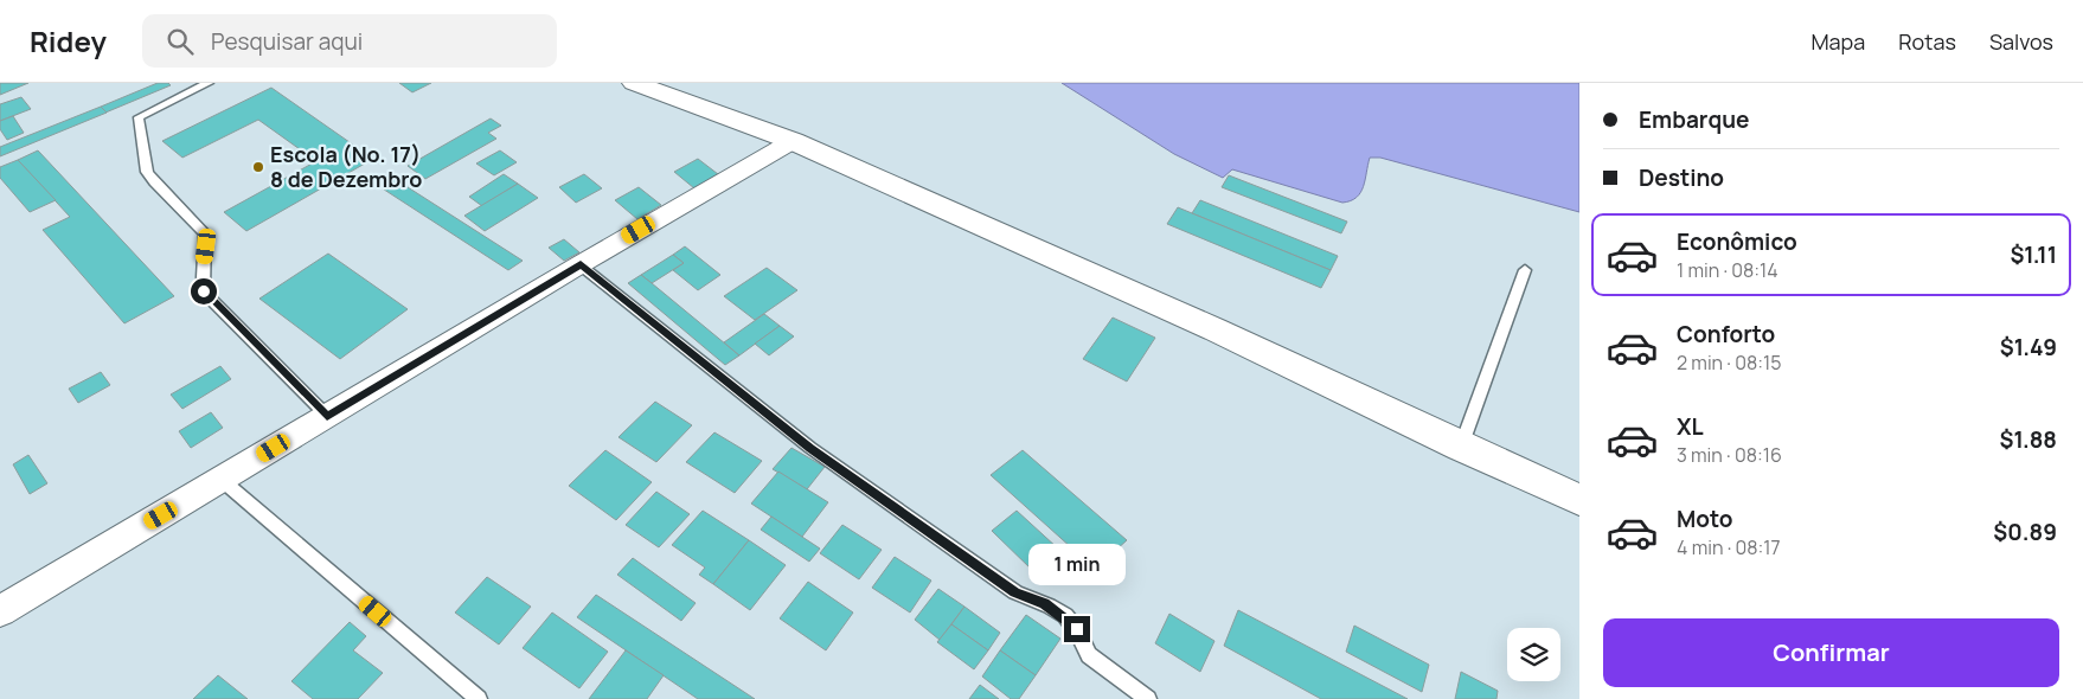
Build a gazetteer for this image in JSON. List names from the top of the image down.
{
  "places": ["Escola (No. 17) 8 de Dezembro"],
  "page": {
    "header": "Ridey",
    "search": "Pesquisar aqui",
    "nav": ["Mapa", "Rotas", "Salvos"],
    "banner": ["Embarque", "Destino"],
    "list": [
      {
        "name": "Econômico",
        "note": "1 min · 08:14",
        "value": "$1.11"
      },
      {
        "name": "Conforto",
        "note": "2 min · 08:15",
        "value": "$1.49"
      },
      {
        "name": "XL",
        "note": "3 min · 08:16",
        "value": "$1.88"
      },
      {
        "name": "Moto",
        "note": "4 min · 08:17",
        "value": "$0.89"
      }
    ],
    "bubble": "1 min",
    "buttons": "Confirmar"
  }
}
